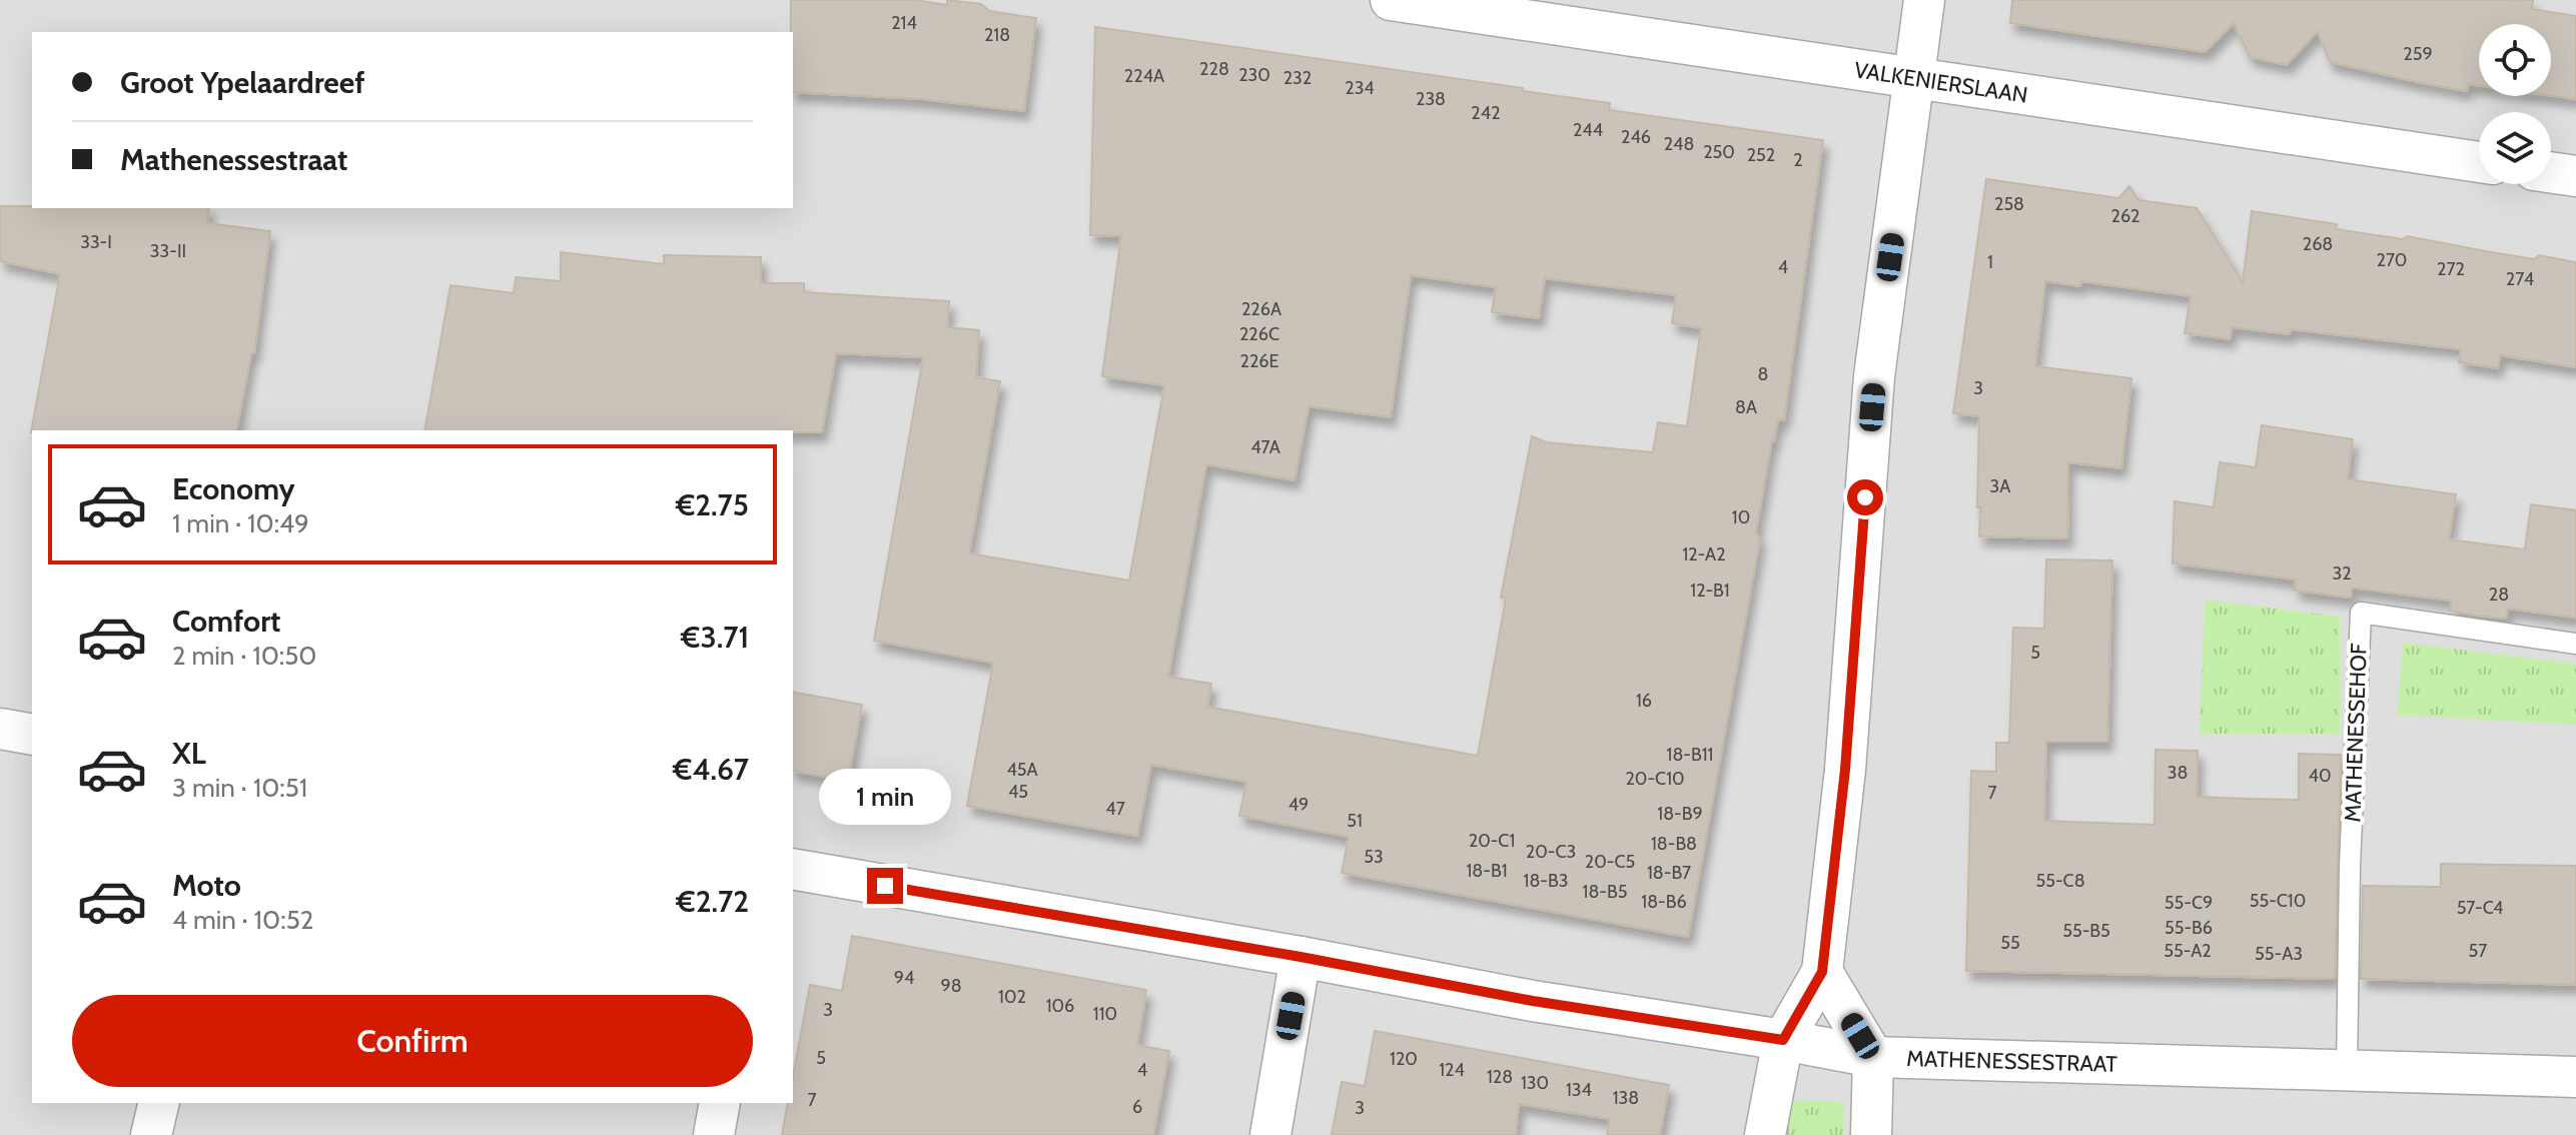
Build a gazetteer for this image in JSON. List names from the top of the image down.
{
  "streets": {
    "street": ["VALKENIERSLAAN", "MATHENESSESTRAAT"],
    "lane": ["MATHENESSEHOF"]
  },
  "crossings": [
    ["MATHENESSEHOF", "MATHENESSESTRAAT"]
  ],
  "house_numbers": [
    "214",
    "218",
    "259",
    "228",
    "230",
    "224A",
    "232",
    "234",
    "238",
    "242",
    "244",
    "246",
    "248",
    "250",
    "252",
    "2",
    "258",
    "262",
    "33-I",
    "268",
    "33-II",
    "270",
    "1",
    "4",
    "272",
    "274",
    "226A",
    "226C",
    "226E",
    "8",
    "3",
    "8A",
    "47A",
    "3A",
    "10",
    "12-A2",
    "32",
    "12-B1",
    "28",
    "5",
    "16",
    "18-B11",
    "45A",
    "38",
    "40",
    "20-C10",
    "45",
    "7",
    "49",
    "47",
    "18-B9",
    "51",
    "20-C1",
    "18-B8",
    "20-C3",
    "53",
    "20-C5",
    "18-B1",
    "18-B7",
    "18-B3",
    "55-C8",
    "18-B5",
    "55-C10",
    "18-B6",
    "55-C9",
    "57-C4",
    "55-B6",
    "55-B5",
    "55",
    "55-A2",
    "57",
    "55-A3",
    "94",
    "98",
    "102",
    "106",
    "3",
    "110",
    "5",
    "120",
    "4",
    "124",
    "128",
    "130",
    "134",
    "138",
    "7",
    "6",
    "3"
  ],
  "page": {
    "banner": ["Groot Ypelaardreef", "Mathenessestraat"],
    "list": [
      {
        "name": "Economy",
        "note": "1 min · 10:49",
        "value": "€2.75"
      },
      {
        "name": "Comfort",
        "note": "2 min · 10:50",
        "value": "€3.71"
      },
      {
        "name": "XL",
        "note": "3 min · 10:51",
        "value": "€4.67"
      },
      {
        "name": "Moto",
        "note": "4 min · 10:52",
        "value": "€2.72"
      }
    ],
    "bubble": "1 min",
    "buttons": "Confirm"
  }
}
